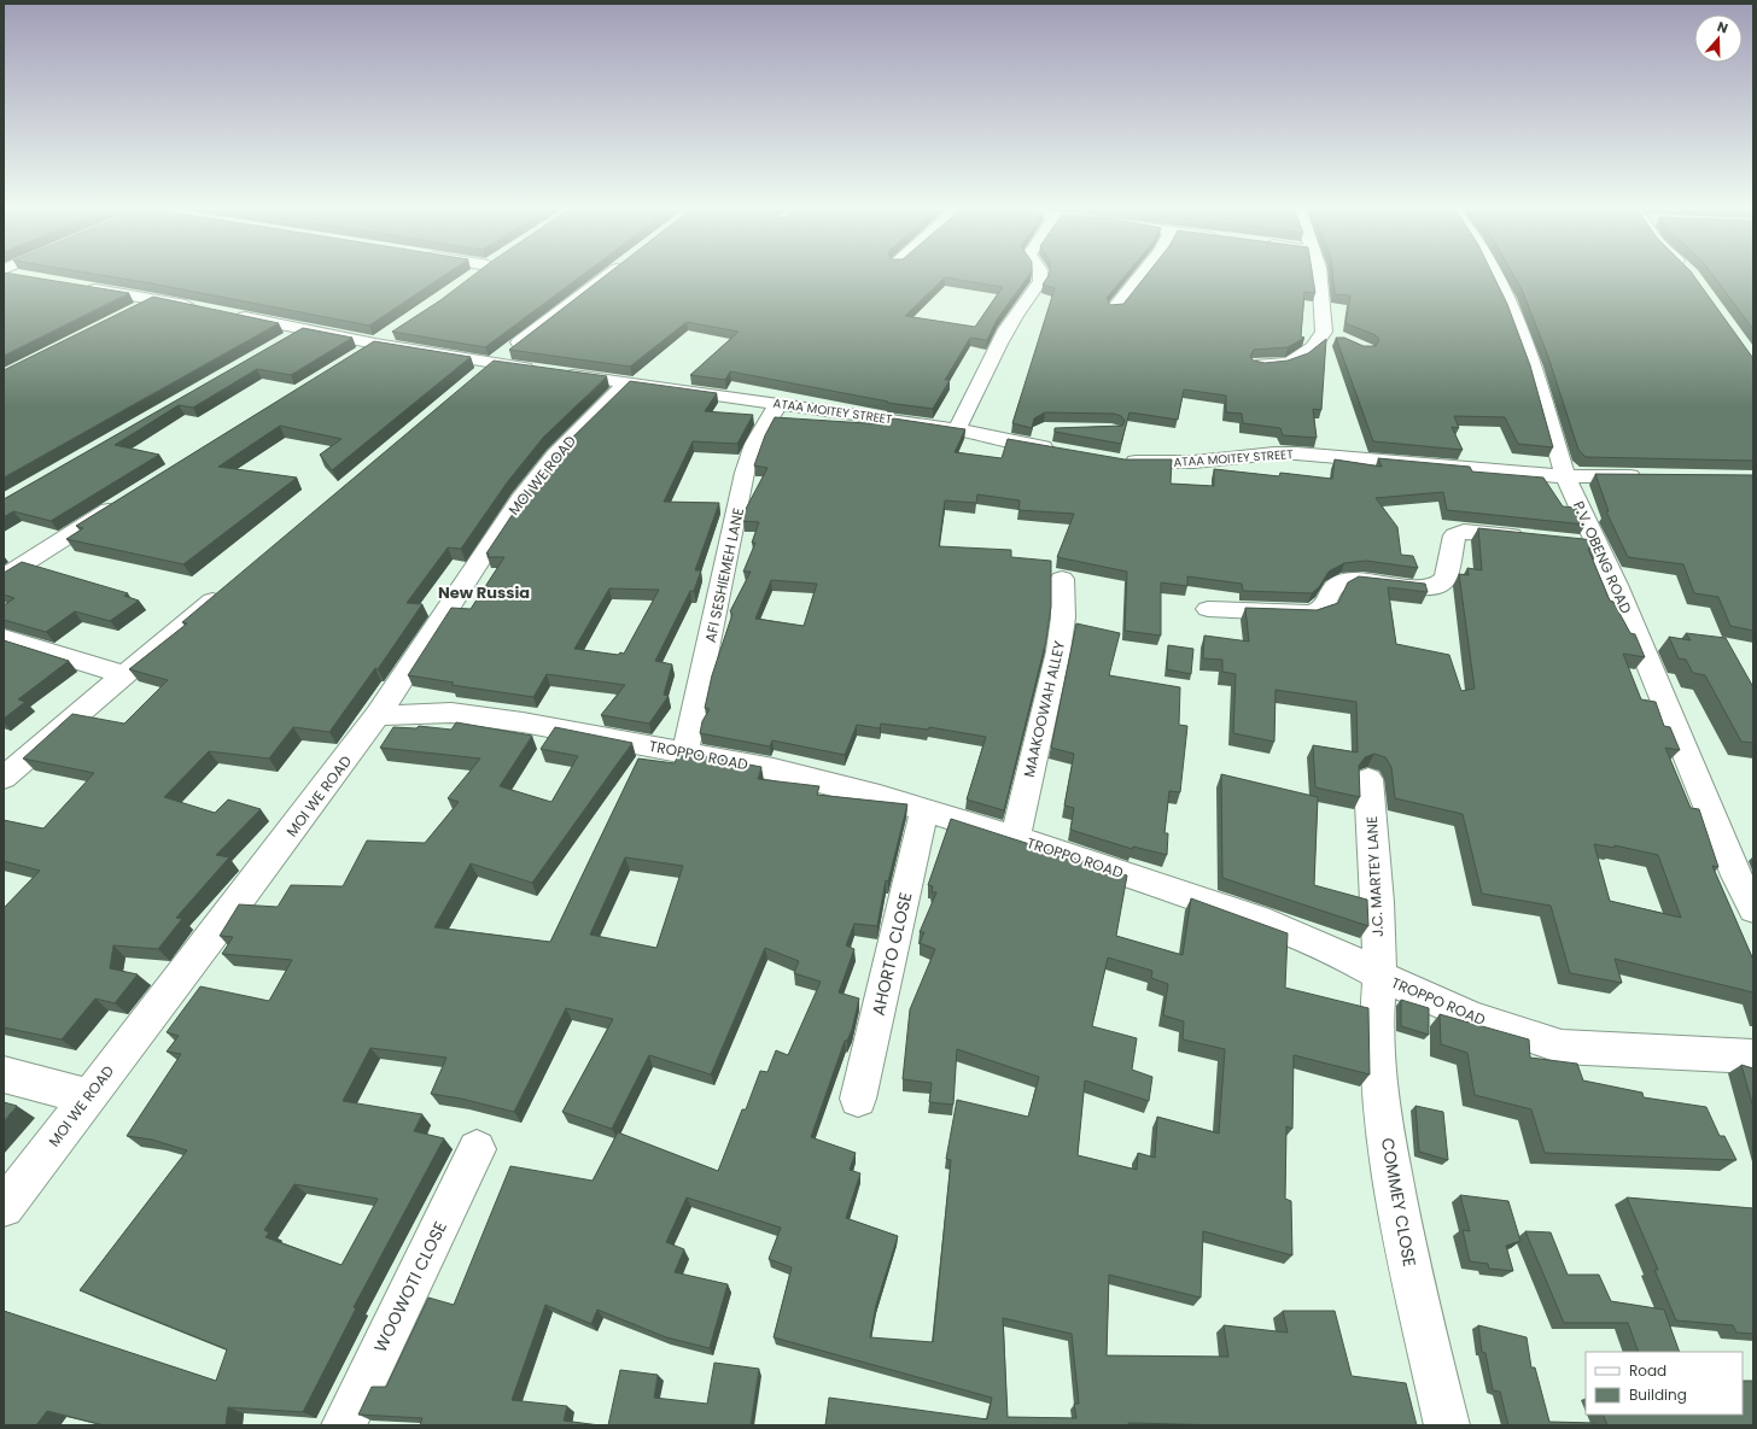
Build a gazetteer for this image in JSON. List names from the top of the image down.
{
  "streets": {
    "street": [
      "ATAA MOITEY STREET",
      "MOI WE ROAD",
      "P.V. OBENG ROAD",
      "AFI SESHIEMEH LANE",
      "MAAKOOWAH ALLEY",
      "TROPPO ROAD",
      "J.C. MARTEY LANE",
      "AHORTO CLOSE",
      "COMMEY CLOSE",
      "WOOWOTI CLOSE"
    ]
  },
  "crossings": [
    ["ATAA MOITEY STREET", "MOI WE ROAD"],
    ["ATAA MOITEY STREET", "P.V. OBENG ROAD"],
    ["ATAA MOITEY STREET", "AFI SESHIEMEH LANE"],
    ["MOI WE ROAD", "TROPPO ROAD"],
    ["AFI SESHIEMEH LANE", "TROPPO ROAD"],
    ["MAAKOOWAH ALLEY", "TROPPO ROAD"],
    ["TROPPO ROAD", "J.C. MARTEY LANE"],
    ["TROPPO ROAD", "AHORTO CLOSE"],
    ["TROPPO ROAD", "COMMEY CLOSE"],
    ["J.C. MARTEY LANE", "COMMEY CLOSE"]
  ],
  "districts": ["New Russia"],
  "legend": ["Road", "Building"],
  "north": "top"
}
